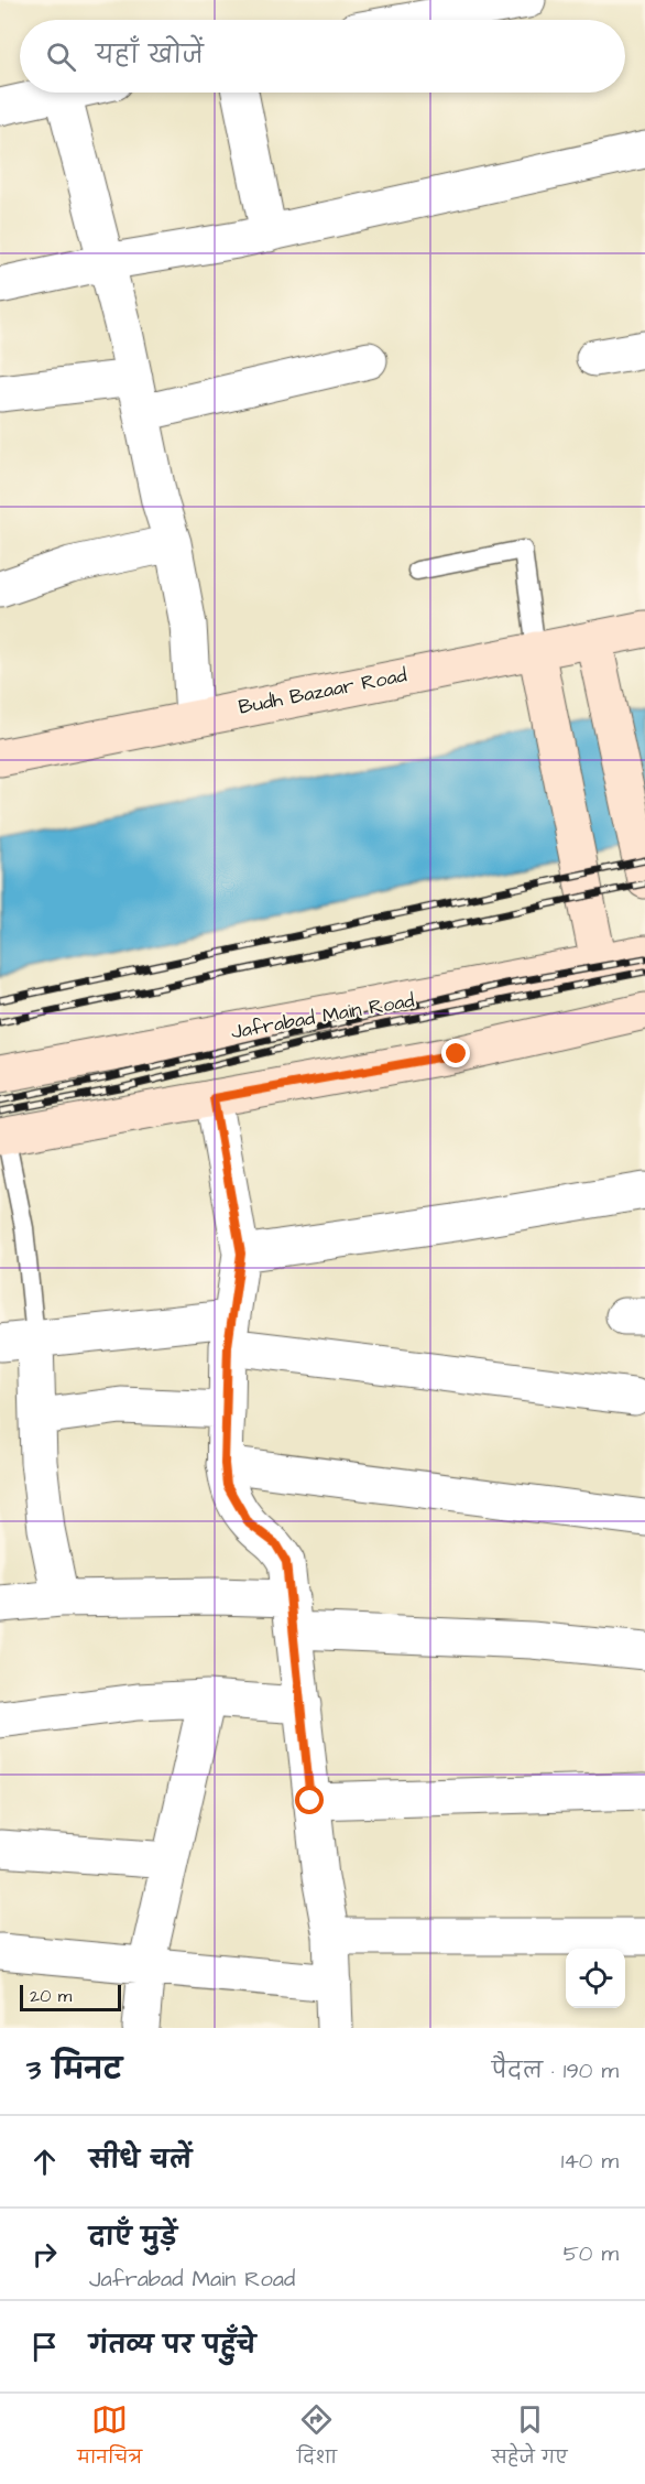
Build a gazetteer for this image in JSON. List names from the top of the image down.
{
  "streets": {
    "main road": ["Budh Bazaar Road", "Jafrabad Main Road"]
  },
  "scale_bar": "20 m",
  "page": {
    "search": "यहाँ खोजें",
    "scale": "20 m",
    "heading": ["3 मिनट", "पैदल · 190 m"],
    "list": [
      ["सीधे चलें", "140 m"],
      ["दाएँ मुड़ें", "Jafrabad Main Road", "50 m"],
      "गंतव्य पर पहुँचे"
    ],
    "nav": ["मानचित्र", "दिशा", "सहेजे गए"]
  }
}
